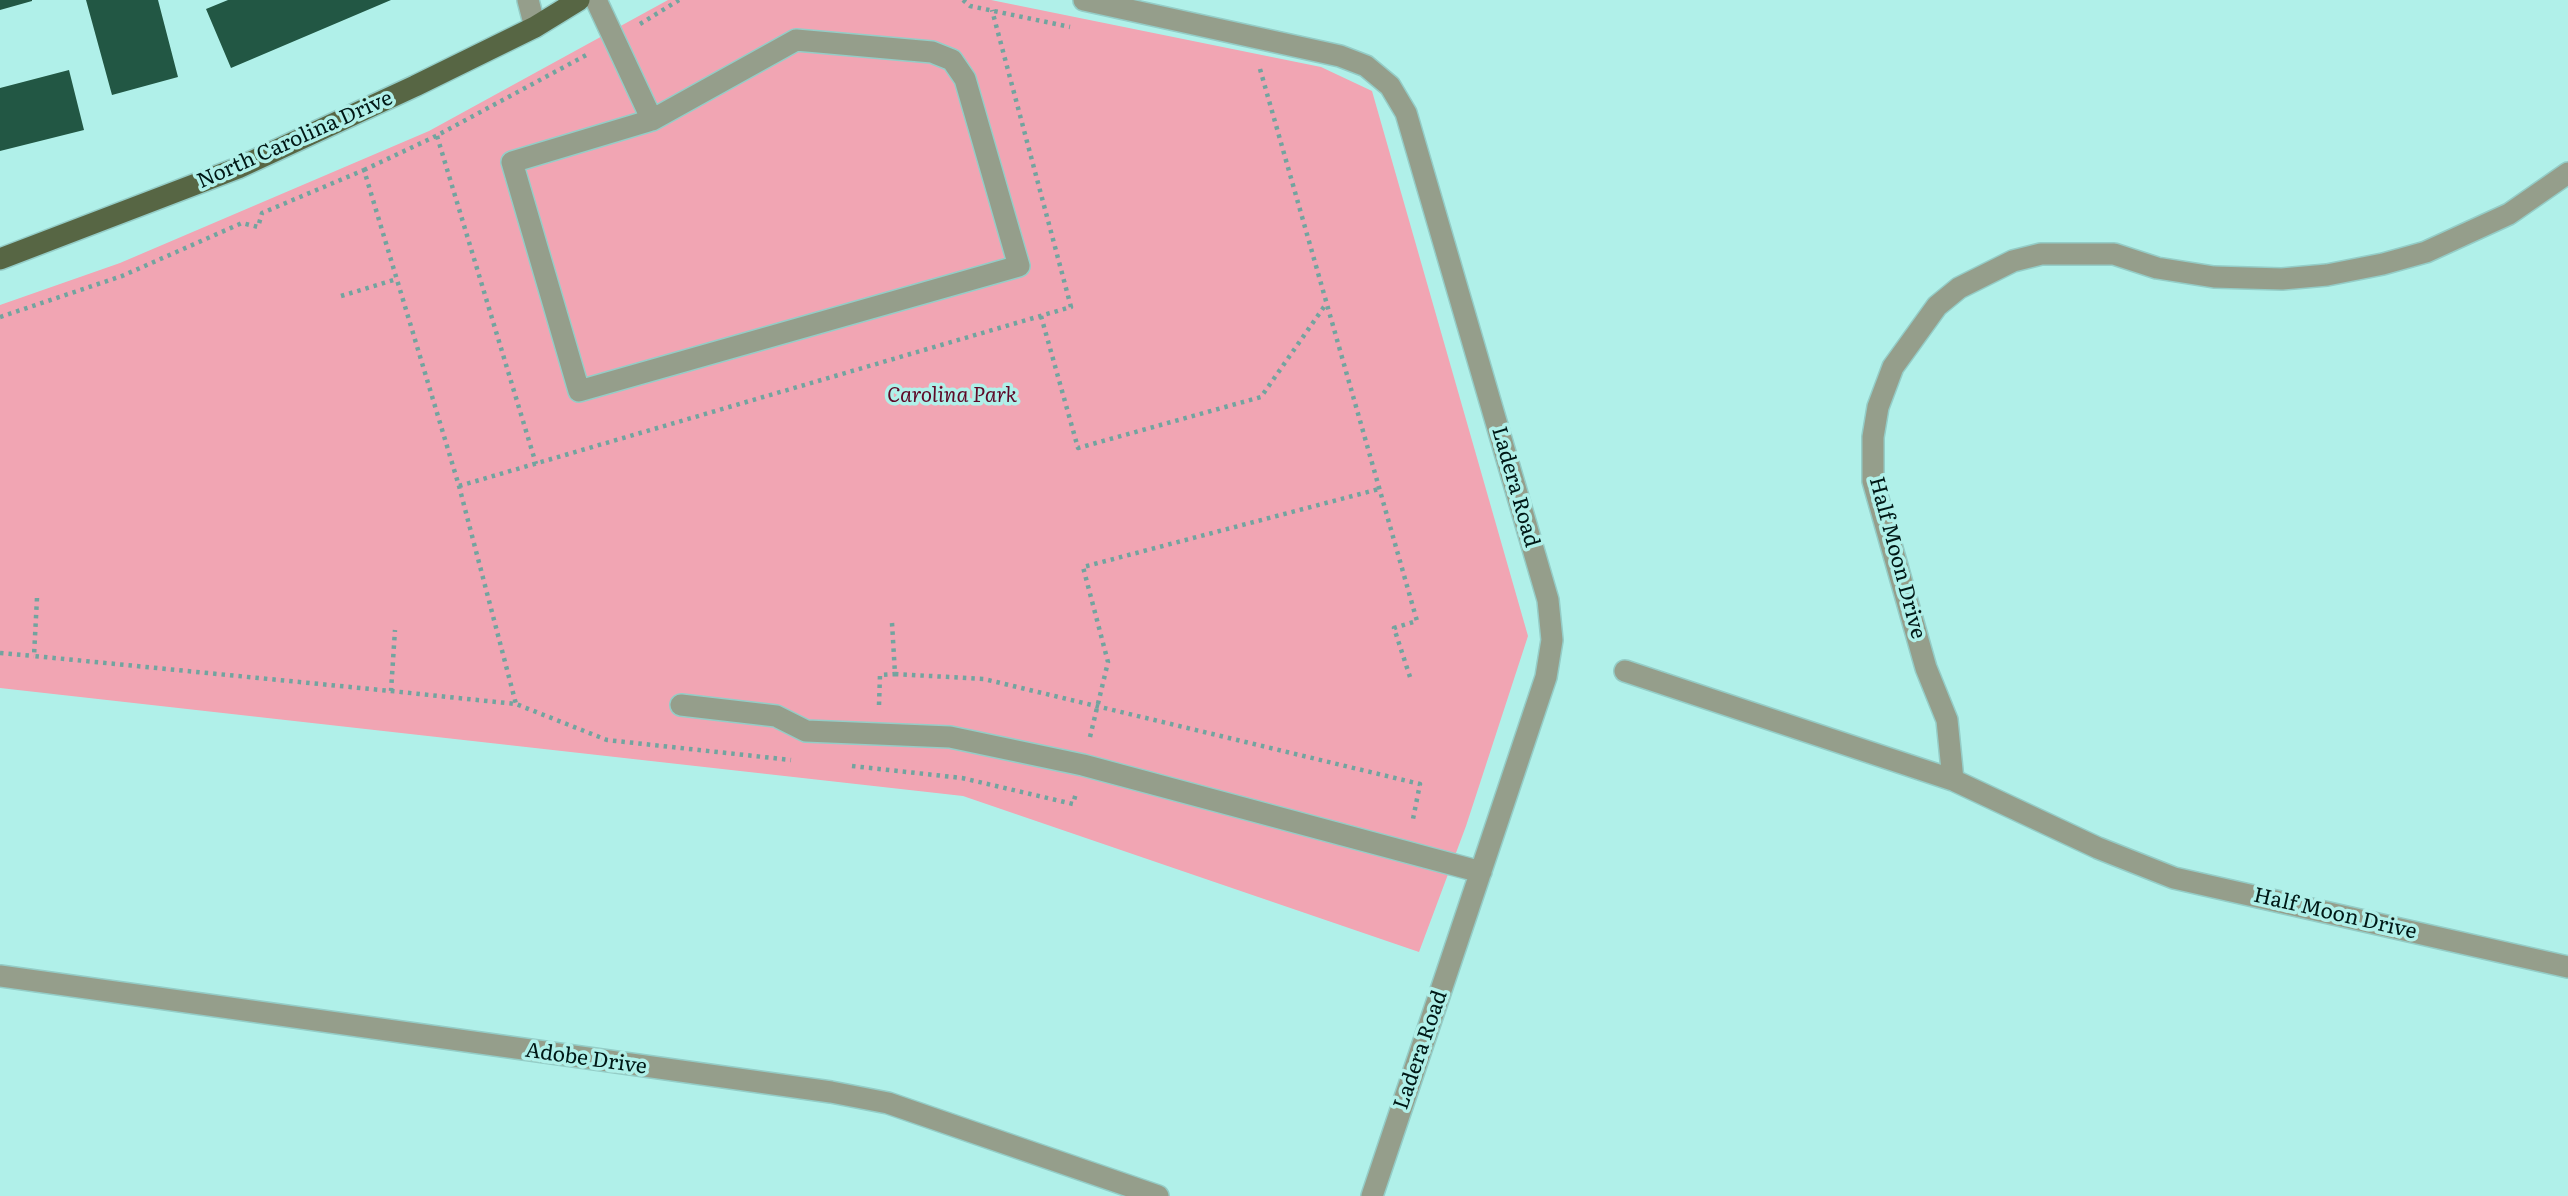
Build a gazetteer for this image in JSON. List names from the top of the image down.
{
  "streets": {
    "main road": ["North Carolina Drive"],
    "street": ["Ladera Road", "Half Moon Drive", "Adobe Drive"]
  },
  "parks": ["Carolina Park"]
}
